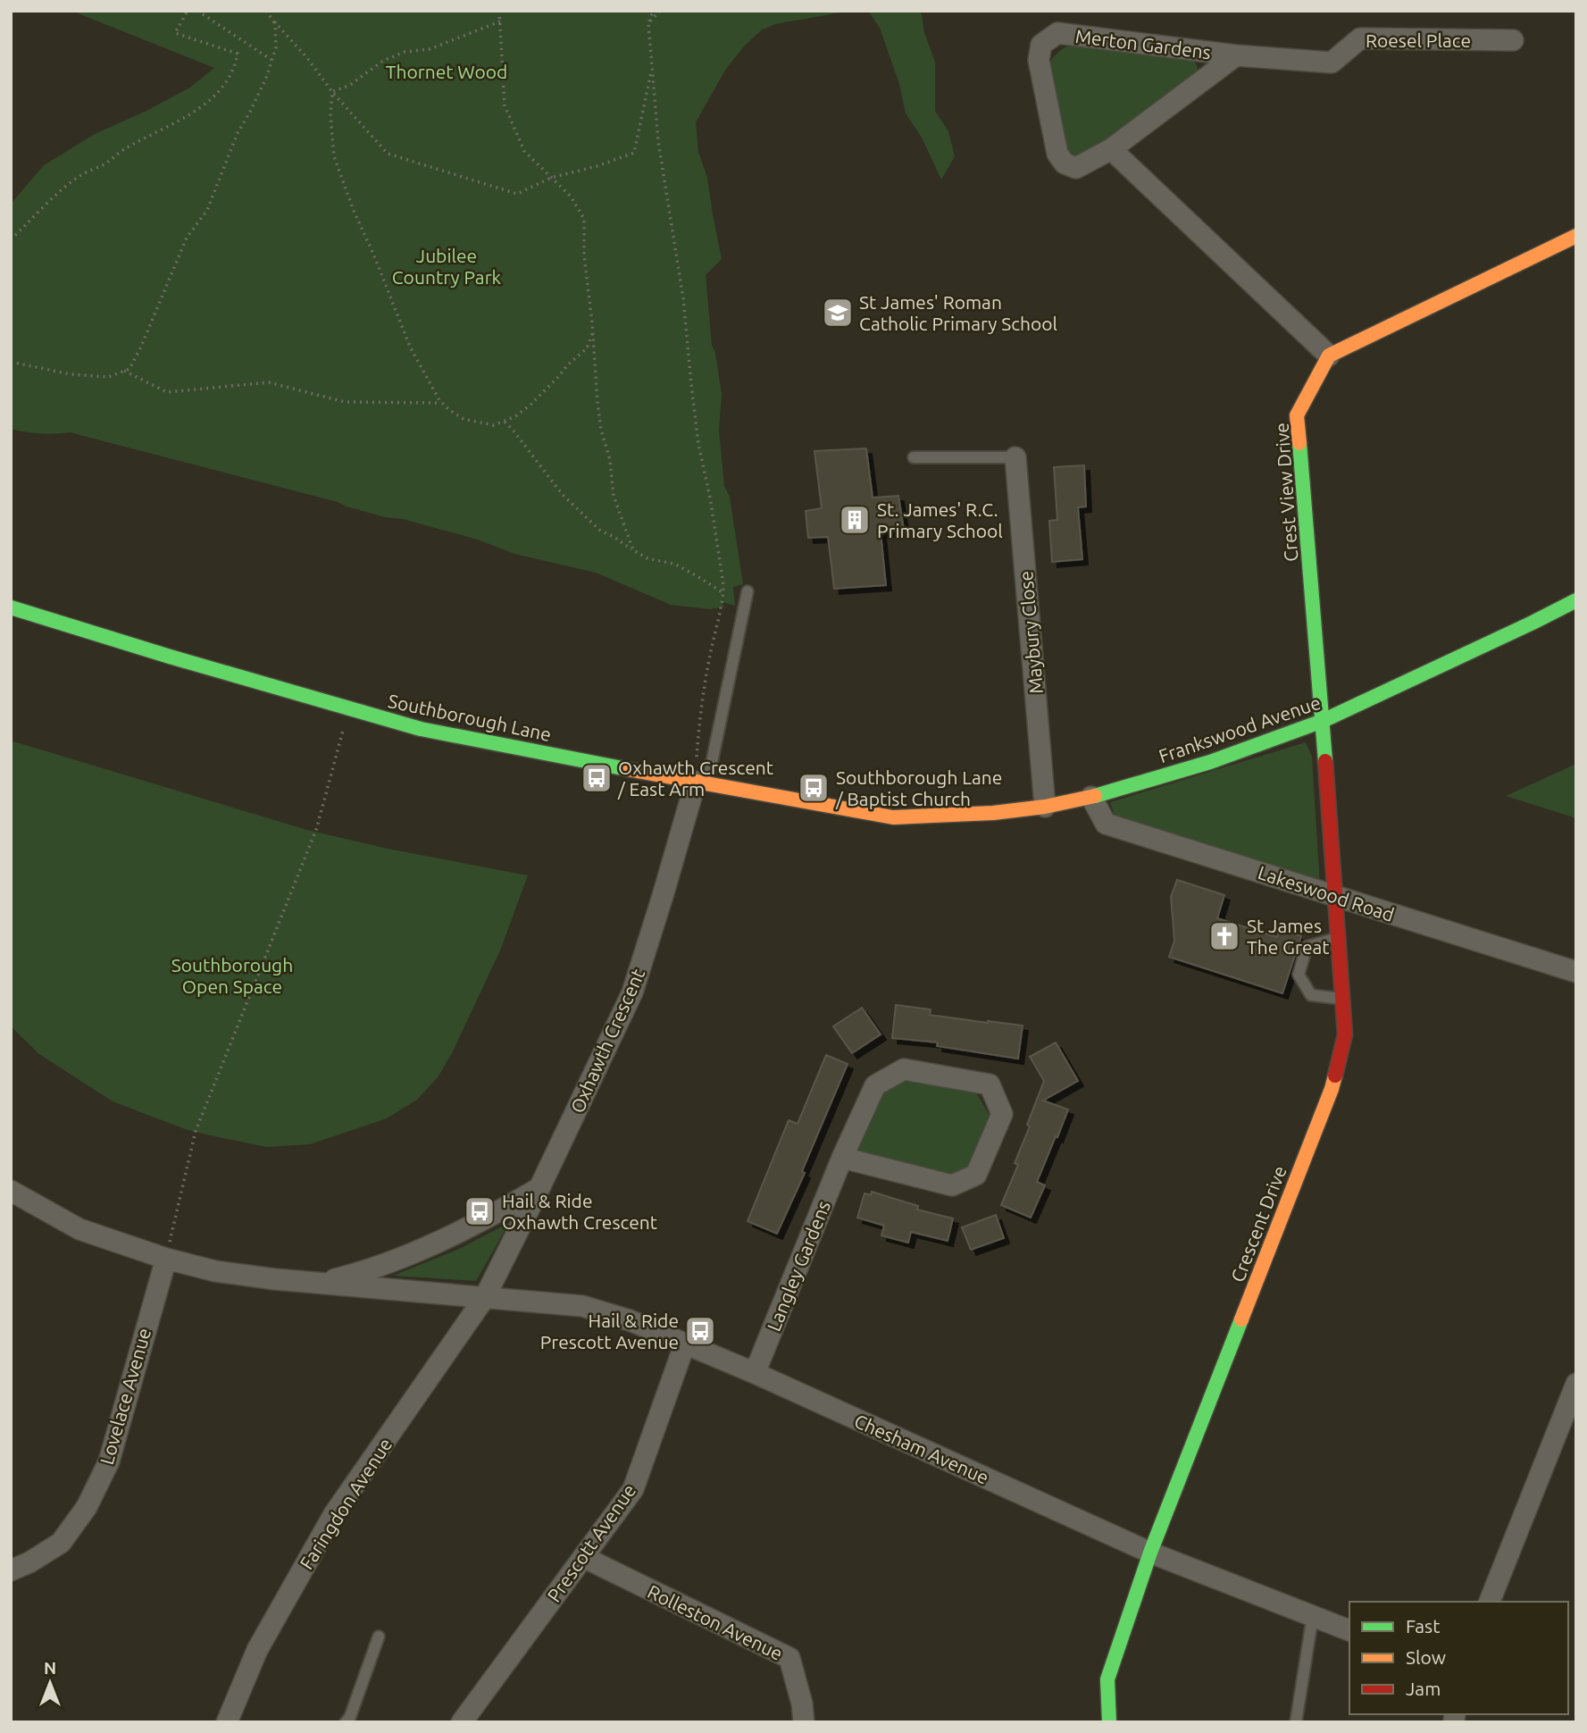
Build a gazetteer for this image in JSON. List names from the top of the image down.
{
  "streets": {
    "street": [
      "Roesel Place",
      "Merton Gardens",
      "Crest View Drive",
      "Maybury Close",
      "Southborough Lane",
      "Frankswood Avenue",
      "Lakeswood Road",
      "Oxhawth Crescent",
      "Crescent Drive",
      "Langley Gardens",
      "Lovelace Avenue",
      "Chesham Avenue",
      "Faringdon Avenue",
      "Prescott Avenue",
      "Rolleston Avenue"
    ]
  },
  "crossings": [
    ["Roesel Place", "Merton Gardens"],
    ["Crest View Drive", "Frankswood Avenue"],
    ["Crest View Drive", "Crescent Drive"],
    ["Maybury Close", "Frankswood Avenue"],
    ["Southborough Lane", "Frankswood Avenue"],
    ["Southborough Lane", "Oxhawth Crescent"],
    ["Frankswood Avenue", "Lakeswood Road"],
    ["Frankswood Avenue", "Crescent Drive"],
    ["Lakeswood Road", "Crescent Drive"],
    ["Oxhawth Crescent", "Chesham Avenue"],
    ["Oxhawth Crescent", "Faringdon Avenue"],
    ["Crescent Drive", "Chesham Avenue"],
    ["Langley Gardens", "Chesham Avenue"],
    ["Chesham Avenue", "Faringdon Avenue"],
    ["Chesham Avenue", "Prescott Avenue"],
    ["Prescott Avenue", "Rolleston Avenue"]
  ],
  "parks": ["Thornet Wood", "Jubilee Country Park", "Southborough Open Space"],
  "places": {
    "school or university": ["St James' Roman Catholic Primary School"],
    "building": ["St. James' R.C. Primary School"],
    "bus stop": [
      "Oxhawth Crescent / East Arm",
      "Southborough Lane / Baptist Church",
      "Hail & Ride Oxhawth Crescent",
      "Hail & Ride Prescott Avenue"
    ],
    "church": ["St James The Great"]
  },
  "legend": ["Fast", "Slow", "Jam"],
  "north": "top"
}
